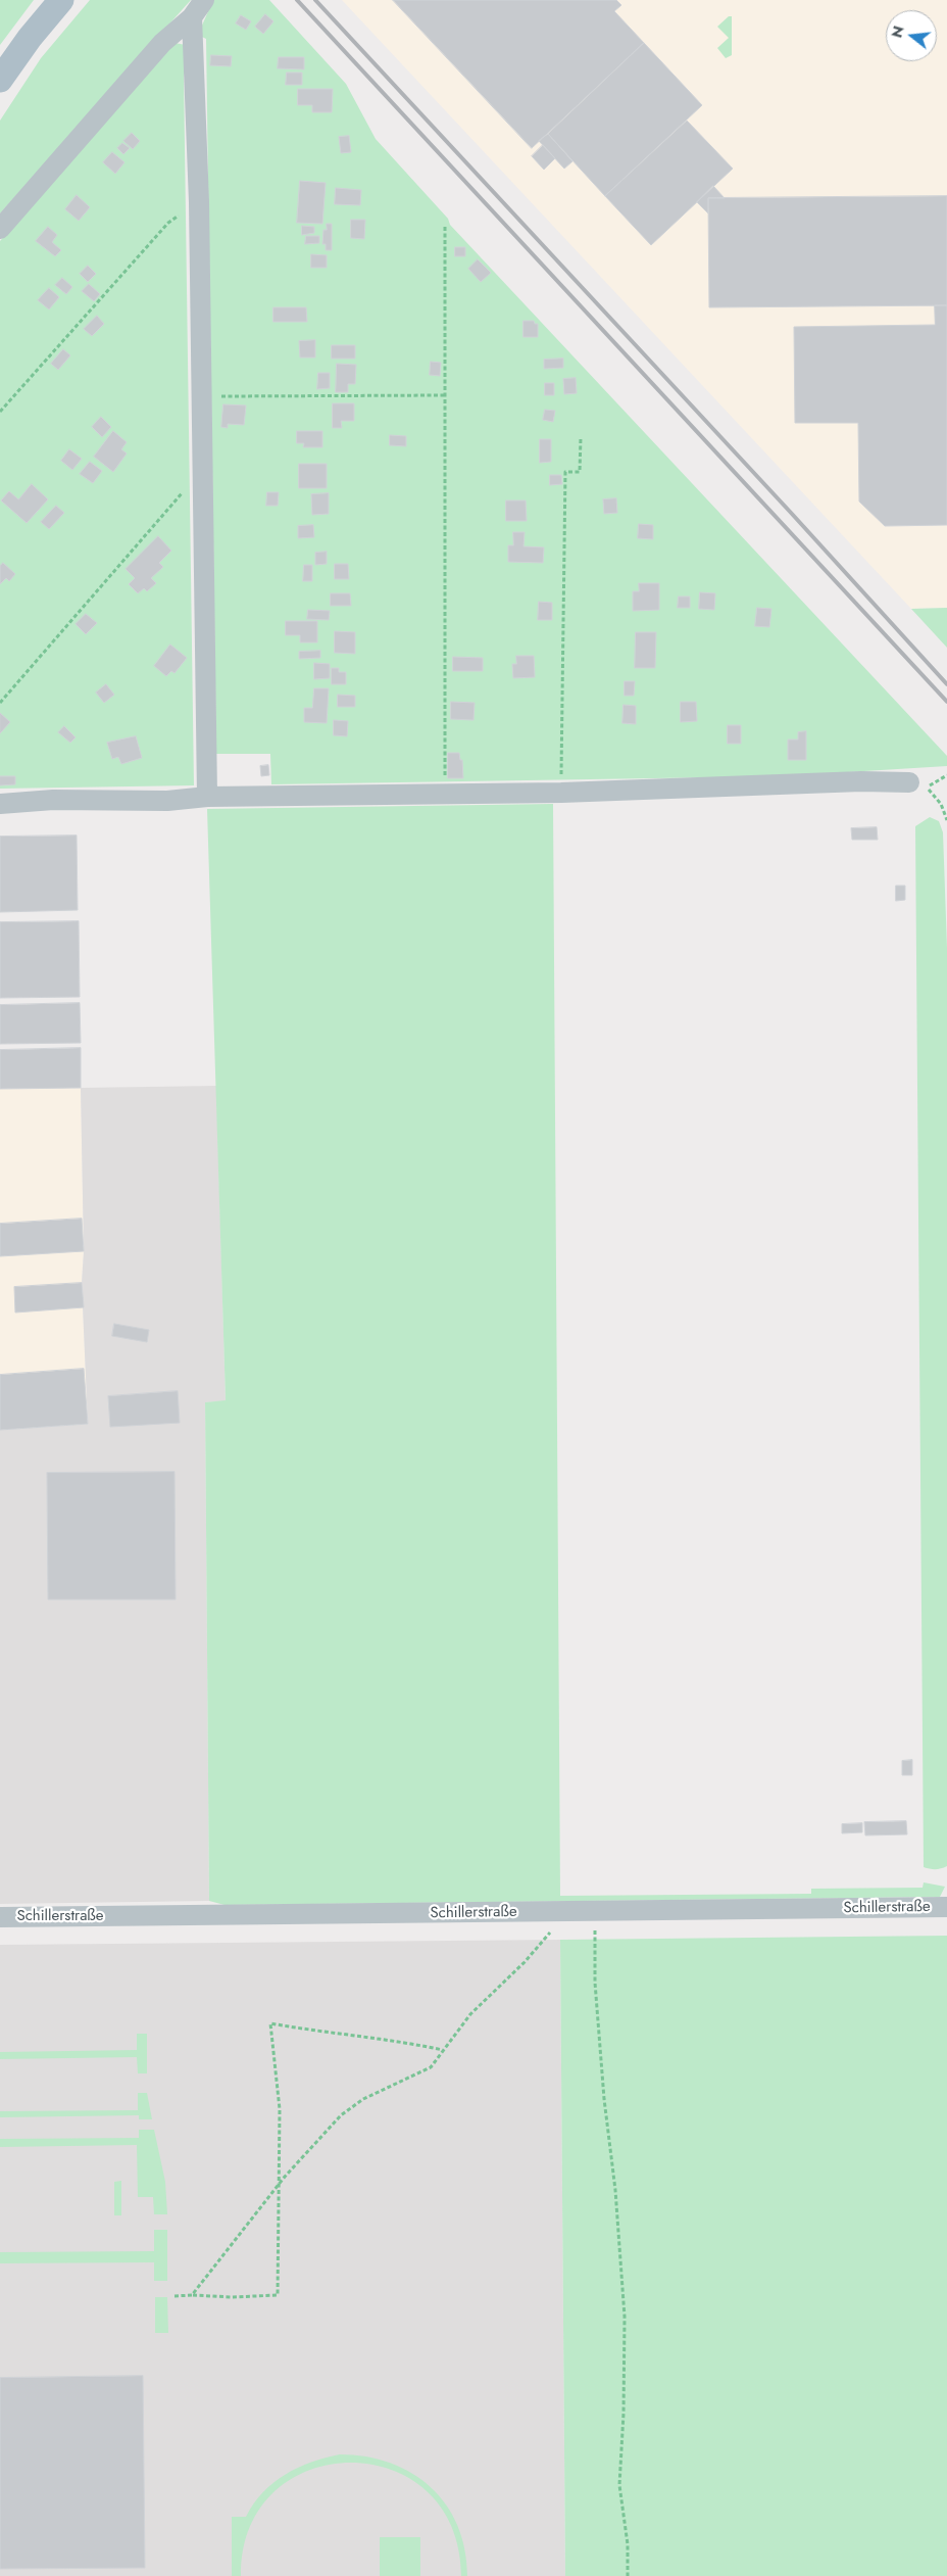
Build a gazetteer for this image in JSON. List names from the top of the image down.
{
  "streets": {
    "street": ["Schillerstraße"]
  },
  "north": "left"
}
